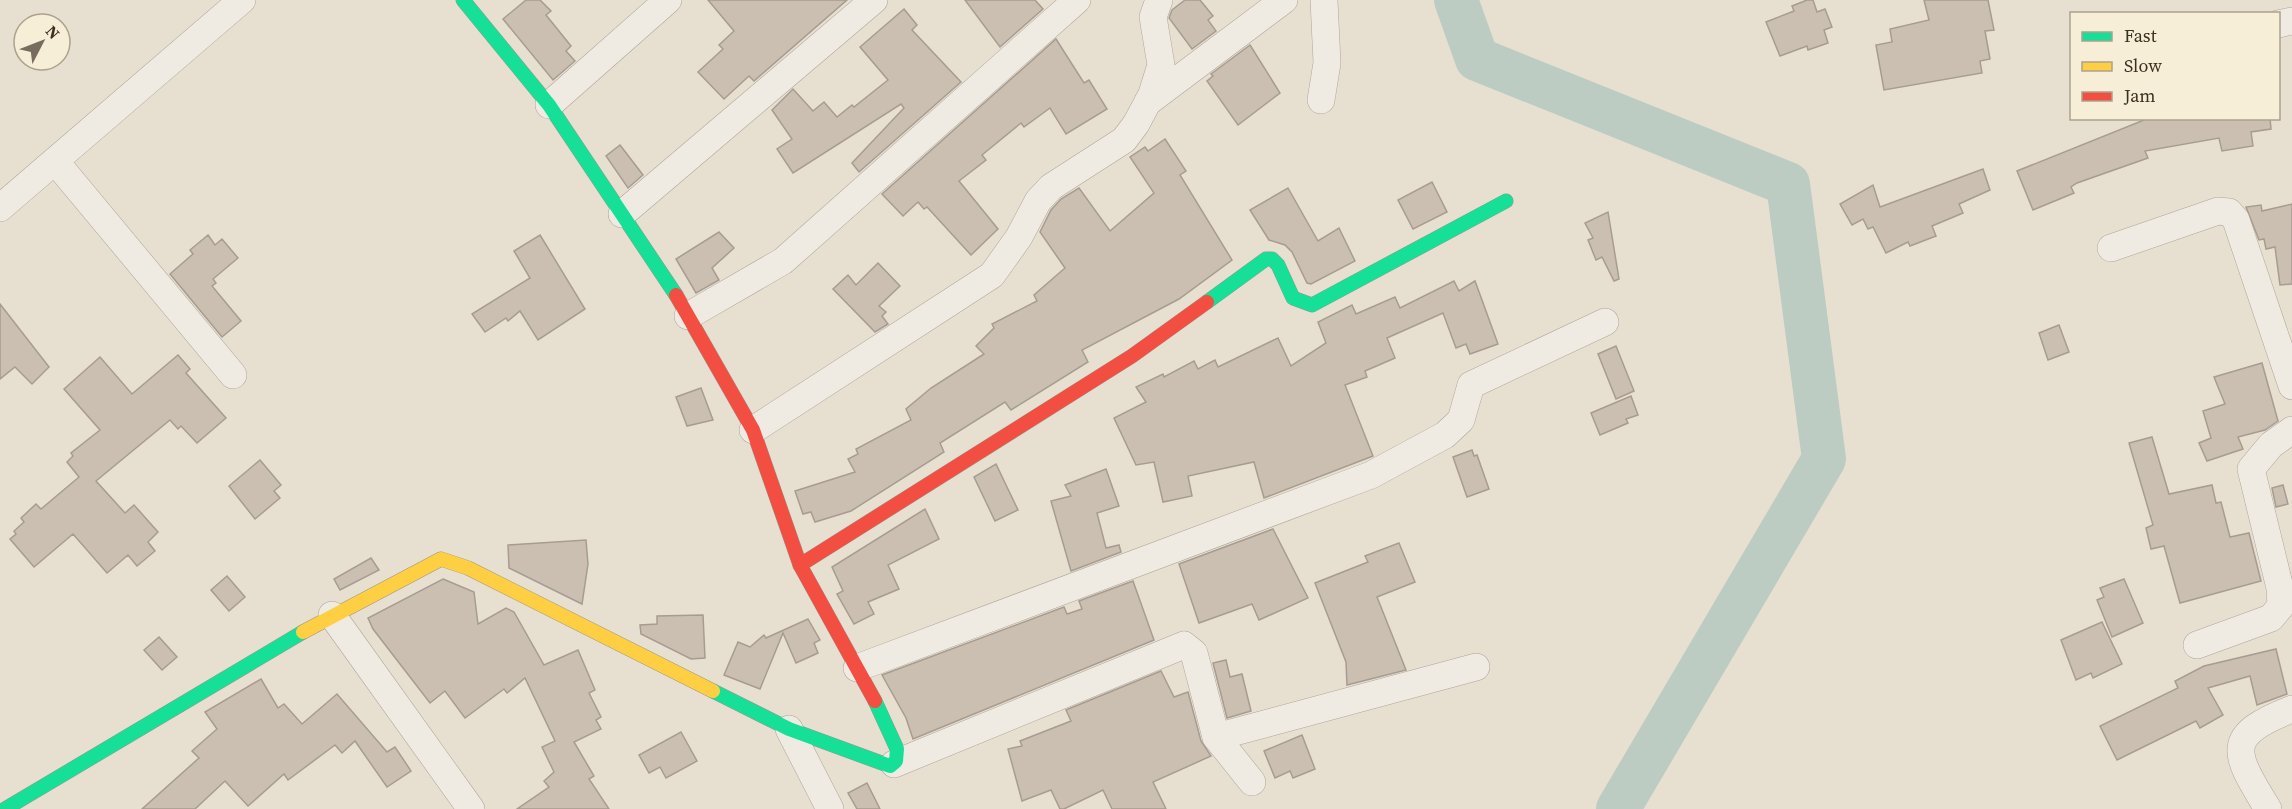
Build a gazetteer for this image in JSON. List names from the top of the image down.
{
  "legend": ["Fast", "Slow", "Jam"],
  "north": "top right"
}
